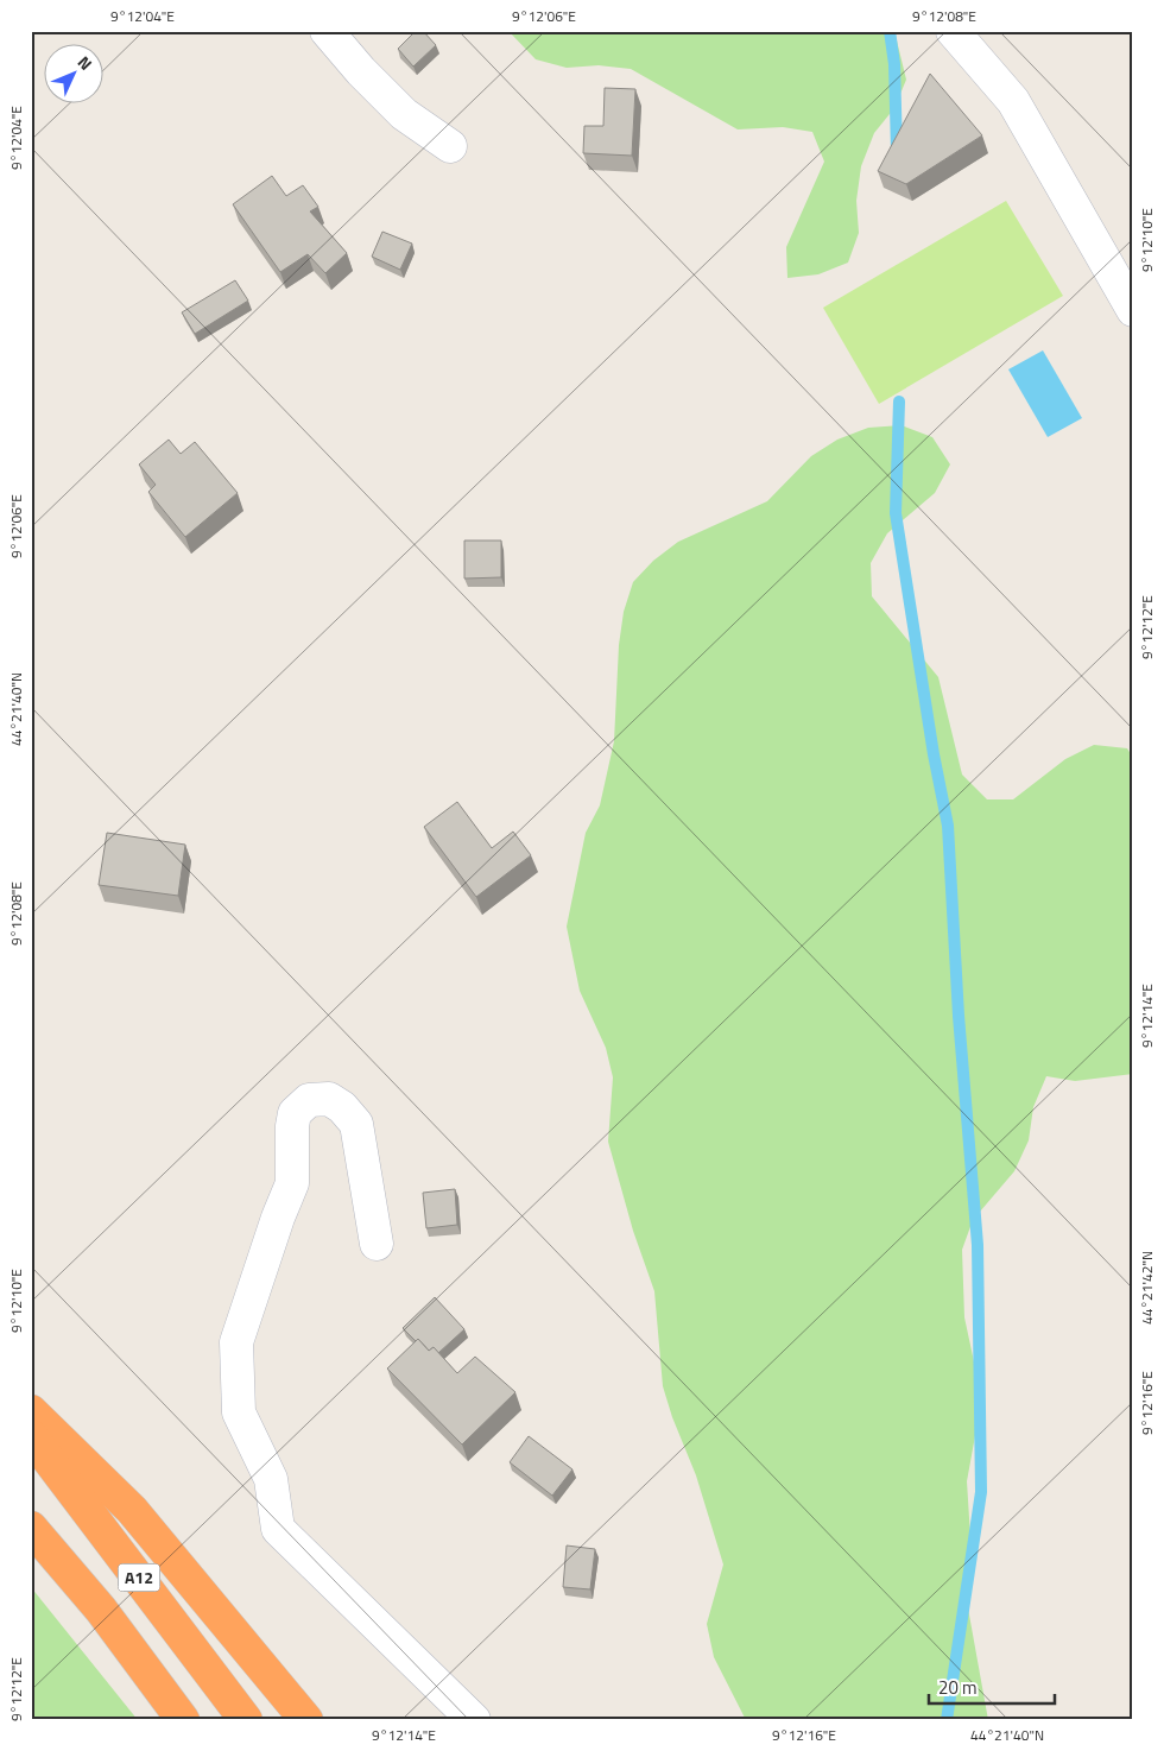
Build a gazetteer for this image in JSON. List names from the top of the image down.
{
  "streets": {
    "highway": ["A12"]
  },
  "scale_bar": "20 m",
  "north": "top right",
  "coordinates": [
    "9°12'04\"E",
    "9°12'06\"E",
    "9°12'08\"E",
    "9°12'10\"E",
    "9°12'12\"E",
    "44°21'40\"N",
    "9°12'14\"E",
    "44°21'42\"N",
    "9°12'16\"E"
  ]
}
